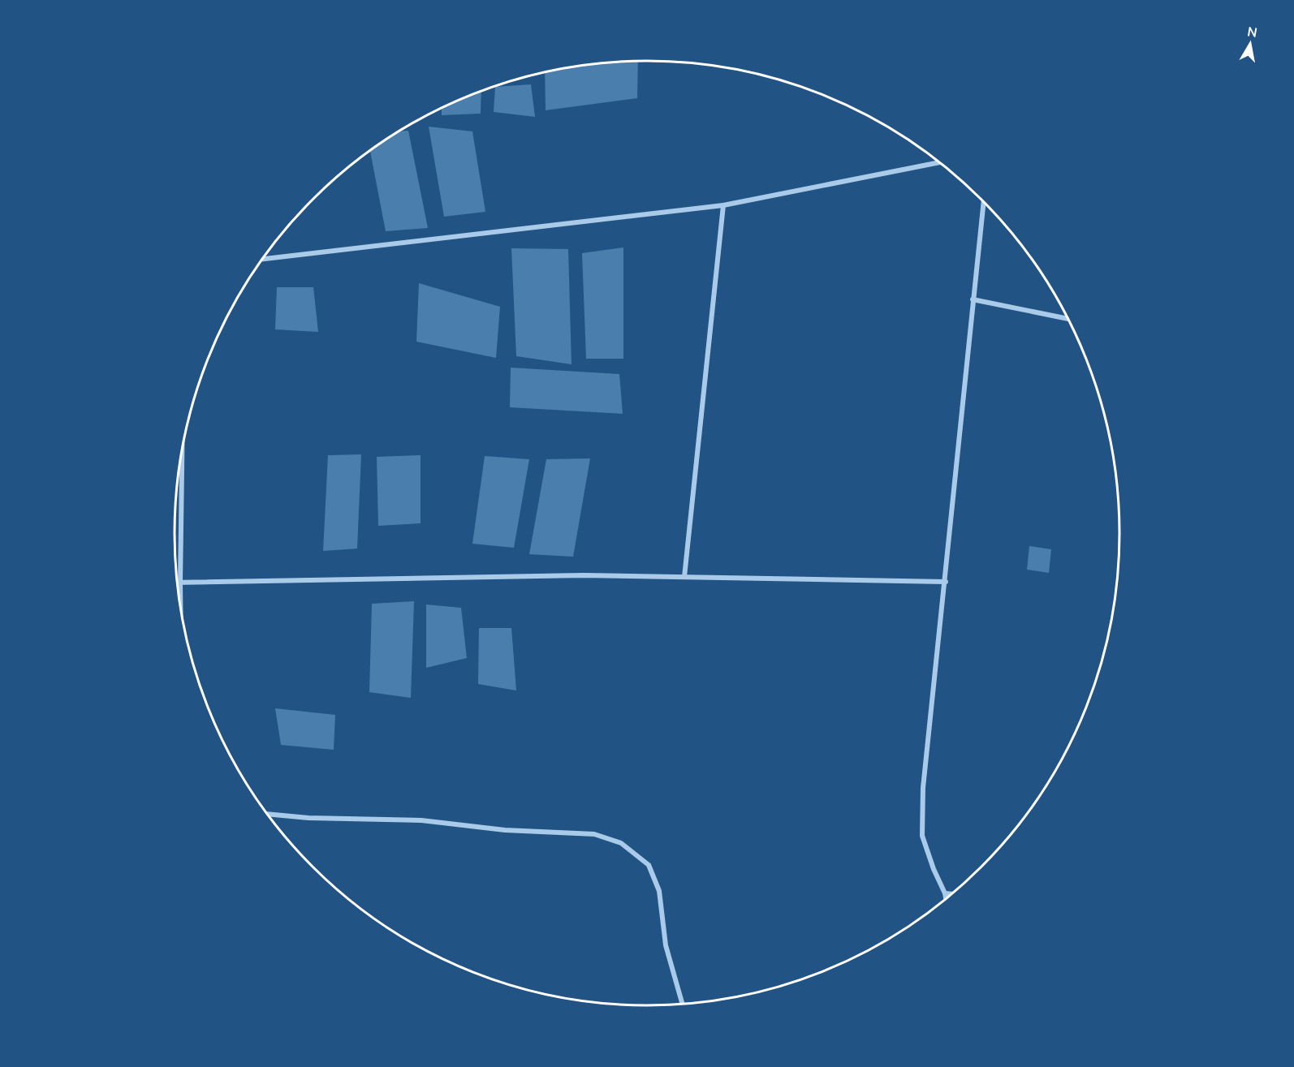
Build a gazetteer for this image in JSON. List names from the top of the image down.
{
  "north": "top"
}
